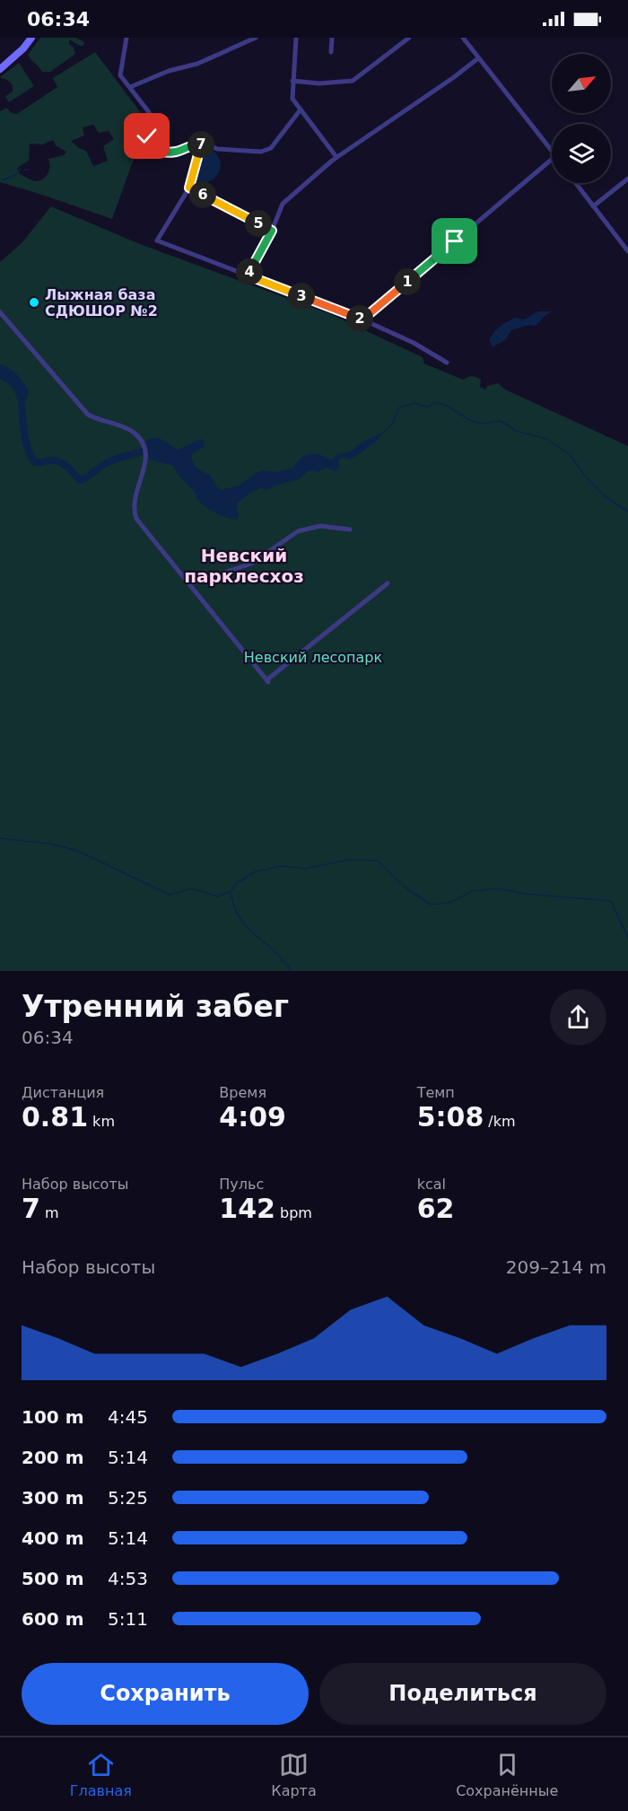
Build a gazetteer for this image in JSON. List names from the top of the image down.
{
  "districts": ["Невский парклесхоз"],
  "parks": ["Невский лесопарк"],
  "places": ["Лыжная база СДЮШОР №2"],
  "north": "top right",
  "page": {
    "status": "06:34",
    "pins": [
      "7",
      "6",
      "5",
      "4",
      "1",
      "3",
      "2"
    ],
    "heading": ["Утренний забег", "06:34"],
    "stats": [
      ["Дистанция", "0.81 km"],
      ["Время", "4:09"],
      ["Темп", "5:08 /km"],
      ["Набор высоты", "7 m"],
      ["Пульс", "142 bpm"],
      ["kcal", "62"]
    ],
    "chart": ["Набор высоты", "209–214 m"],
    "list": [
      {
        "name": "100 m",
        "note": "4:45"
      },
      {
        "name": "200 m",
        "note": "5:14"
      },
      {
        "name": "300 m",
        "note": "5:25"
      },
      {
        "name": "400 m",
        "note": "5:14"
      },
      {
        "name": "500 m",
        "note": "4:53"
      },
      {
        "name": "600 m",
        "note": "5:11"
      }
    ],
    "buttons": ["Сохранить", "Поделиться"],
    "tabs": ["Главная", "Карта", "Сохранённые"]
  }
}
